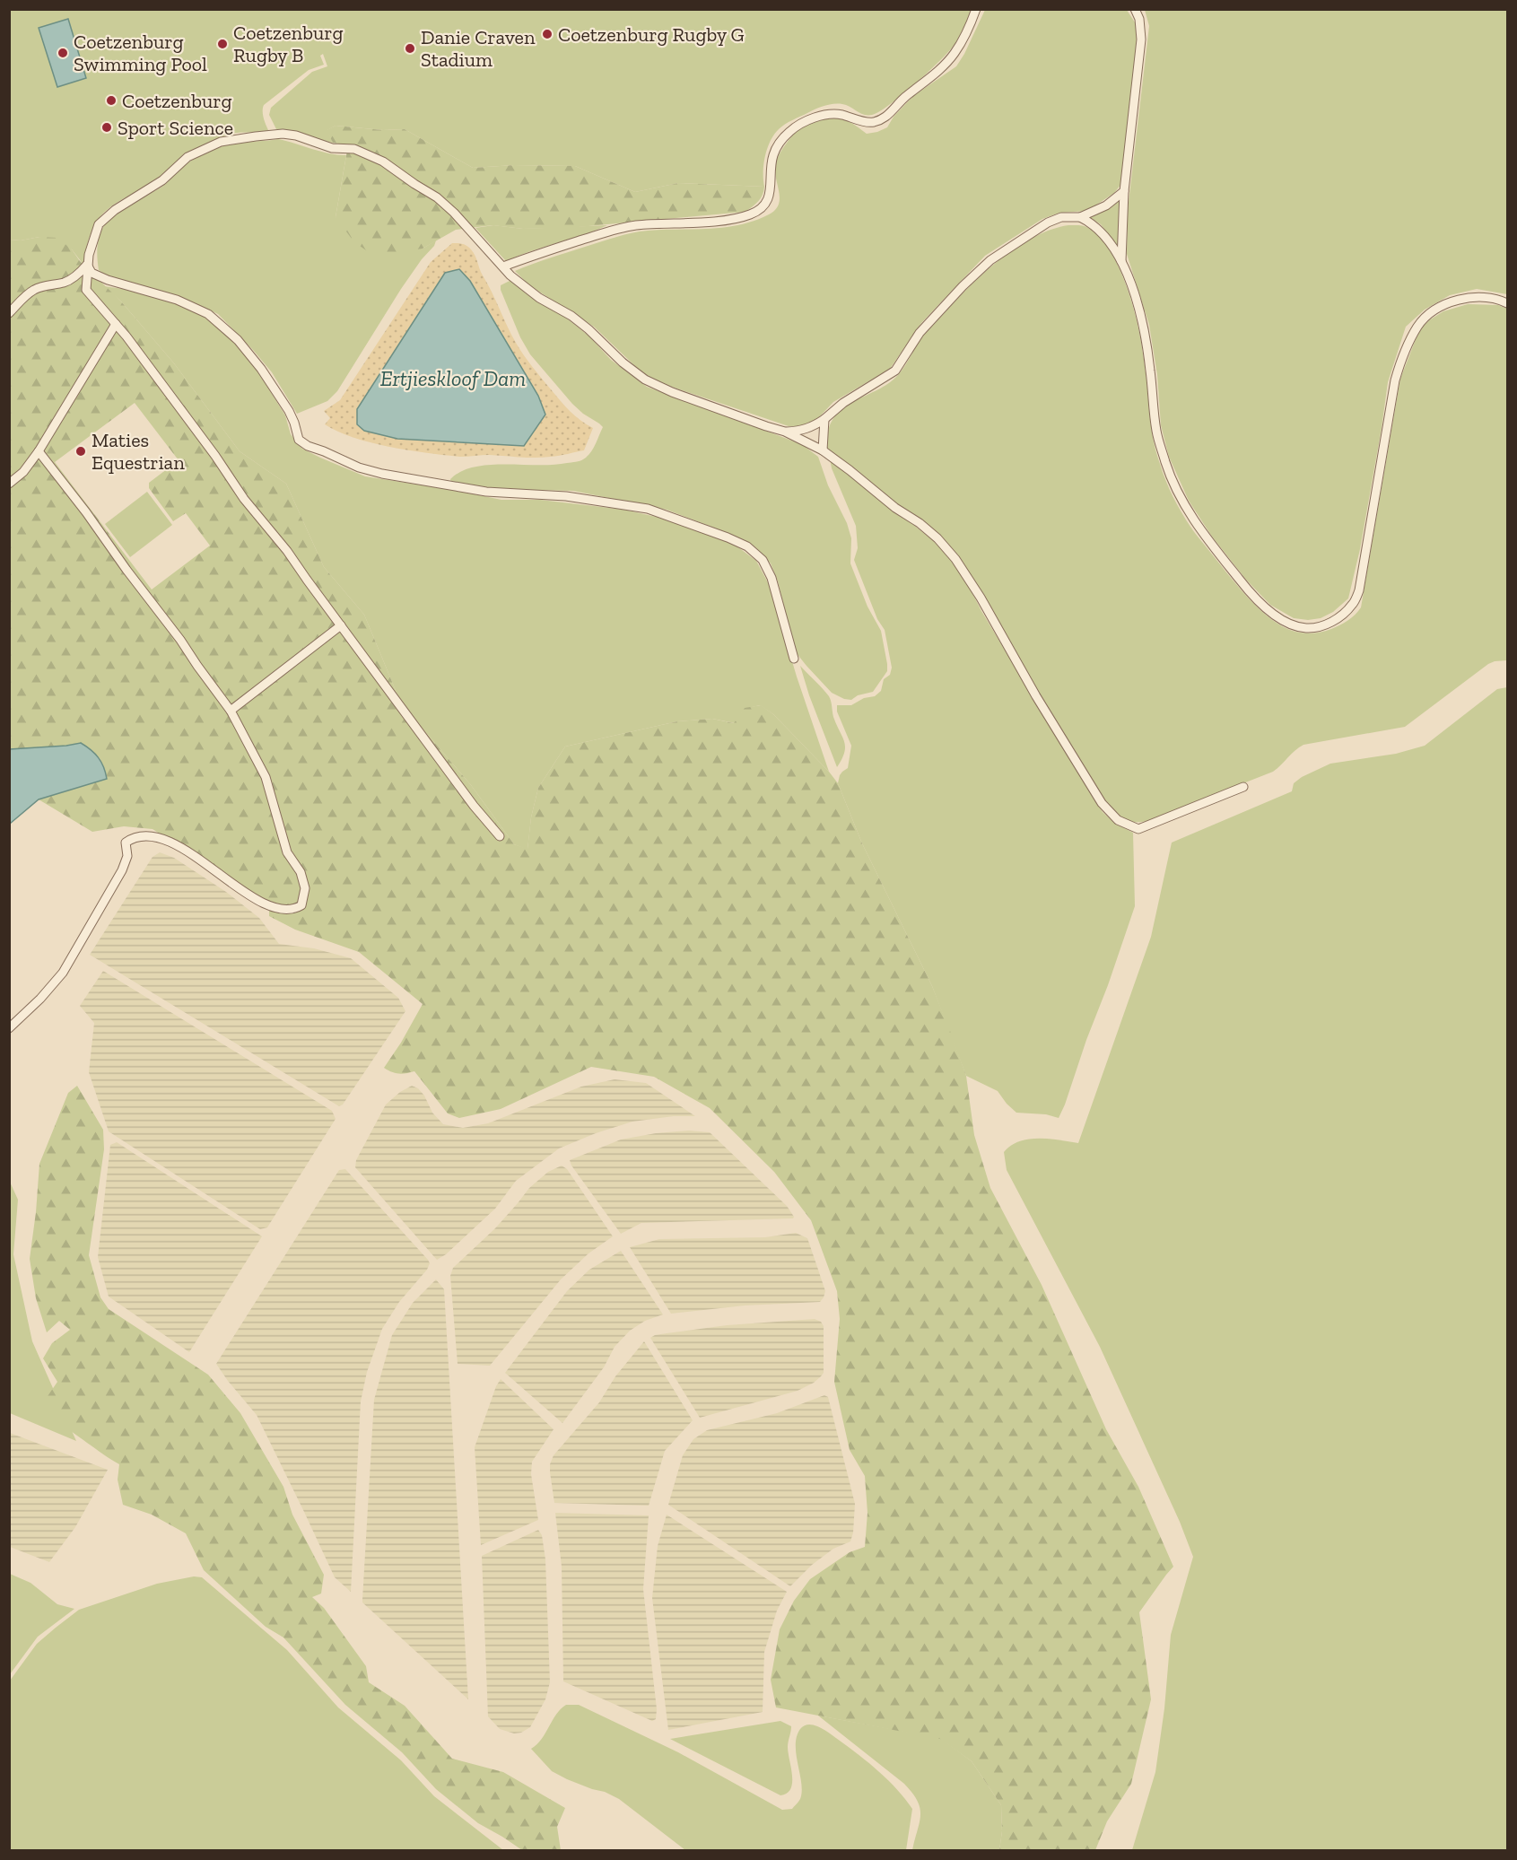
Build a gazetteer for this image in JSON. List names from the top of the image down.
{
  "water": ["Ertjieskloof Dam"],
  "places": [
    "Coetzenburg Rugby G",
    "Coetzenburg Rugby B",
    "Danie Craven Stadium",
    "Coetzenburg Swimming Pool",
    "Coetzenburg",
    "Sport Science",
    "Maties Equestrian"
  ]
}
